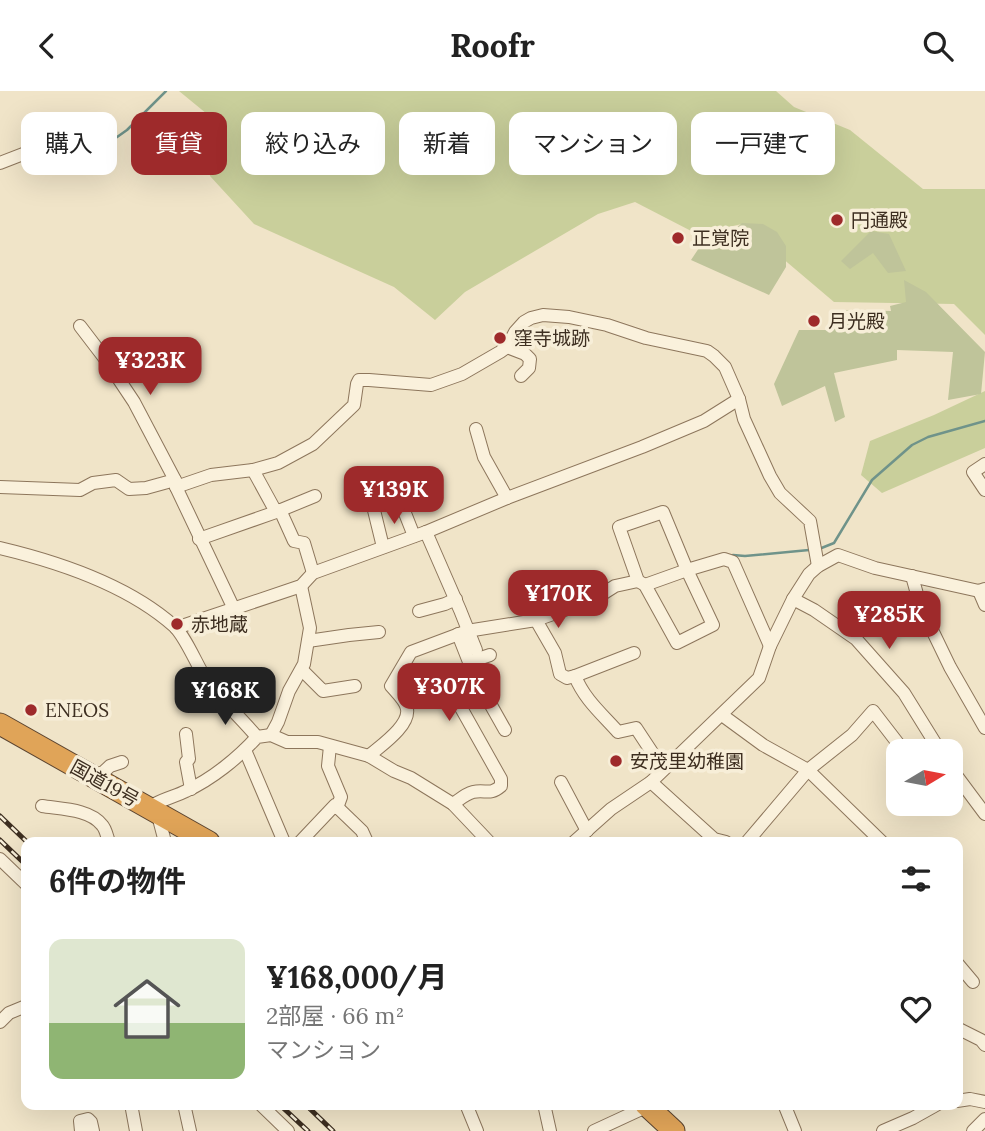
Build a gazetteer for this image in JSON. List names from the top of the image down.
{
  "streets": {
    "highway": ["国道19号"]
  },
  "places": [
    "円通殿",
    "正覚院",
    "月光殿",
    "窪寺城跡",
    "赤地蔵",
    "ENEOS",
    "安茂里幼稚園"
  ],
  "north": "right",
  "page": {
    "header": "Roofr",
    "chip": [
      "購入",
      "賃貸",
      "絞り込み",
      "新着",
      "マンション",
      "一戸建て"
    ],
    "price": [
      "¥323K",
      "¥139K",
      "¥170K",
      "¥285K",
      "¥307K",
      "¥168K"
    ],
    "heading": "6件の物件",
    "list": [
      {
        "name": "¥168,000/月",
        "note": "2部屋 · 66 m² · マンション"
      }
    ]
  }
}
